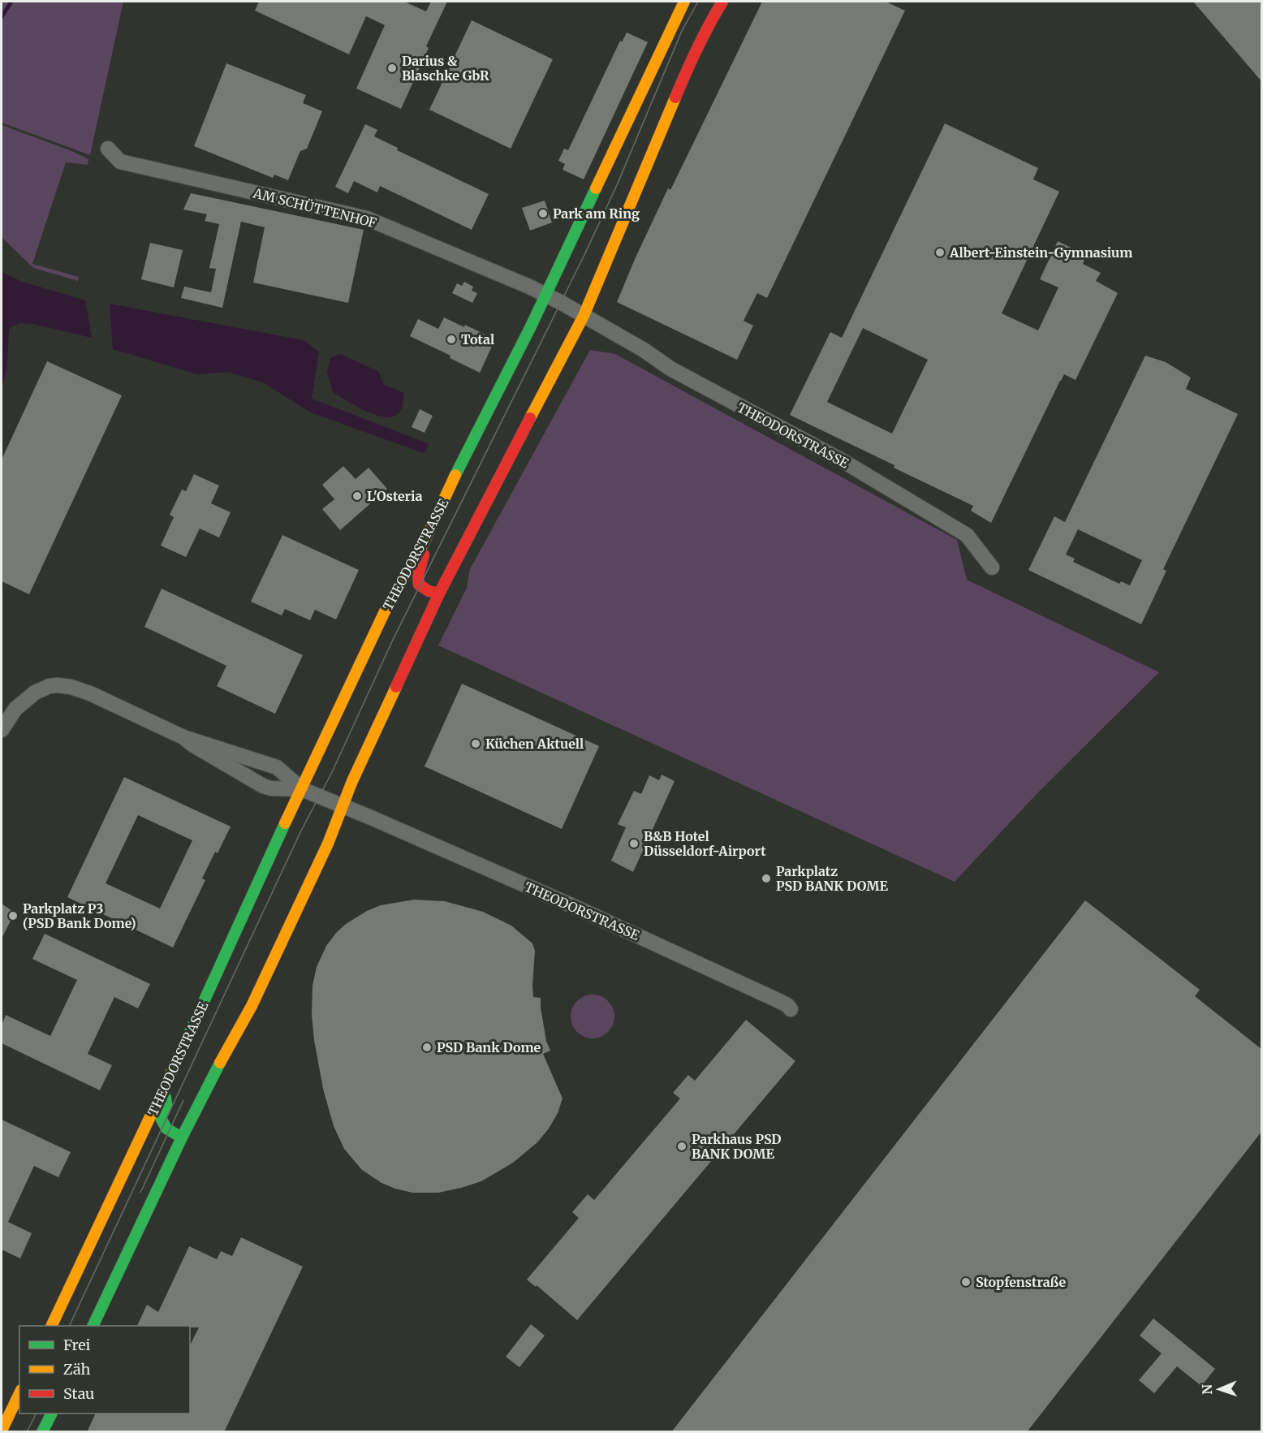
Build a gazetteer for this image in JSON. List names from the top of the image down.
{
  "streets": {
    "main road": ["THEODORSTRASSE"],
    "street": ["AM SCHÜTTENHOF"]
  },
  "crossings": [
    ["AM SCHÜTTENHOF", "THEODORSTRASSE"]
  ],
  "places": [
    "Darius & Blaschke GbR",
    "Park am Ring",
    "Albert-Einstein-Gymnasium",
    "Total",
    "L'Osteria",
    "Küchen Aktuell",
    "B&B Hotel Düsseldorf-Airport",
    "Parkplatz PSD BANK DOME",
    "Parkplatz P3 (PSD Bank Dome)",
    "PSD Bank Dome",
    "Parkhaus PSD BANK DOME",
    "Stopfenstraße"
  ],
  "legend": ["Frei", "Zäh", "Stau"],
  "north": "left"
}
